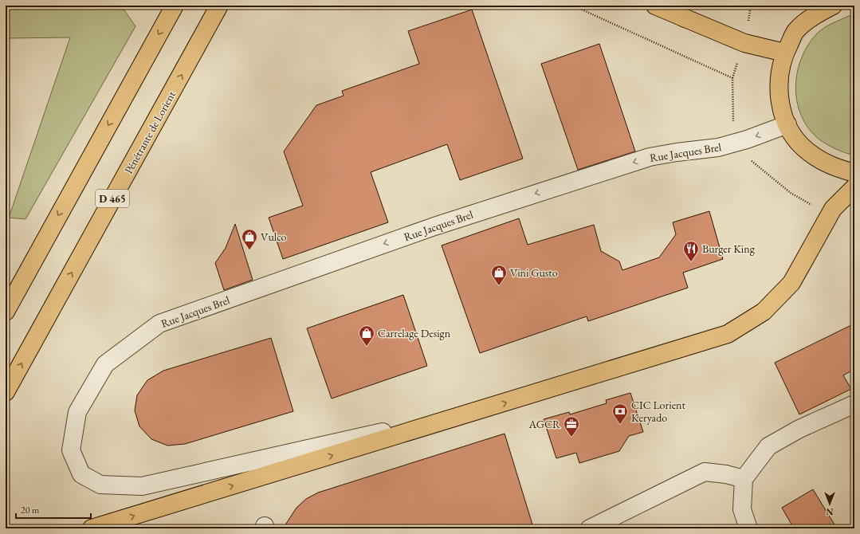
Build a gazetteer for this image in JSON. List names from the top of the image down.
{
  "streets": {
    "main road": ["Pénétrante de Lorient", "D 465"],
    "street": ["Rue Jacques Brel"]
  },
  "places": {
    "shop": ["Vulco", "Vini Gusto", "Carrelage Design"],
    "restaurant": ["Burger King"],
    "bank": ["CIC Lorient Keryado"],
    "office": ["AGCR"]
  },
  "scale_bar": "20 m",
  "north": "bottom"
}
